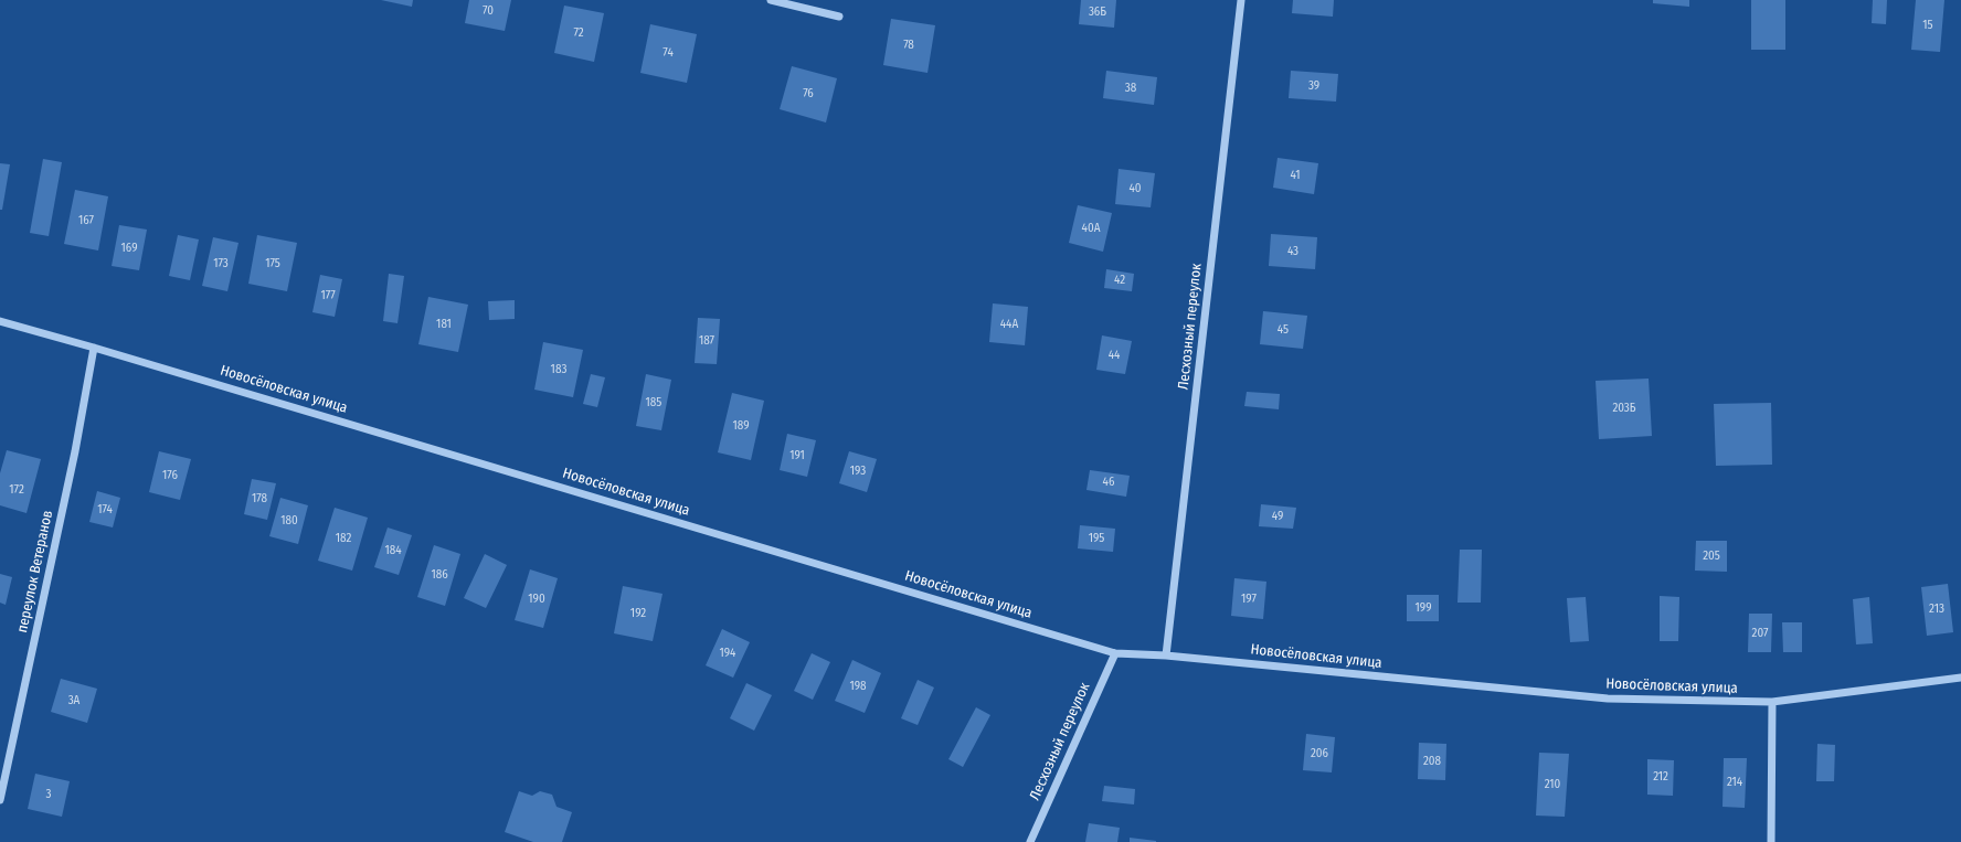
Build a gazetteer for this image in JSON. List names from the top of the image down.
{
  "streets": {
    "street": ["Лесхозный переулок", "Новосёловская улица", "переулок Ветеранов"]
  },
  "crossings": [
    ["Лесхозный переулок", "Новосёловская улица"],
    ["Новосёловская улица", "переулок Ветеранов"]
  ],
  "house_numbers": [
    "70",
    "36Б",
    "15",
    "72",
    "78",
    "74",
    "39",
    "38",
    "76",
    "41",
    "40",
    "167",
    "40А",
    "169",
    "43",
    "173",
    "175",
    "42",
    "177",
    "181",
    "44А",
    "45",
    "187",
    "44",
    "183",
    "185",
    "203Б",
    "189",
    "191",
    "193",
    "176",
    "46",
    "172",
    "178",
    "174",
    "49",
    "180",
    "182",
    "195",
    "184",
    "205",
    "186",
    "190",
    "197",
    "199",
    "213",
    "192",
    "207",
    "194",
    "198",
    "3А",
    "206",
    "208",
    "212",
    "214",
    "210",
    "3"
  ]
}
